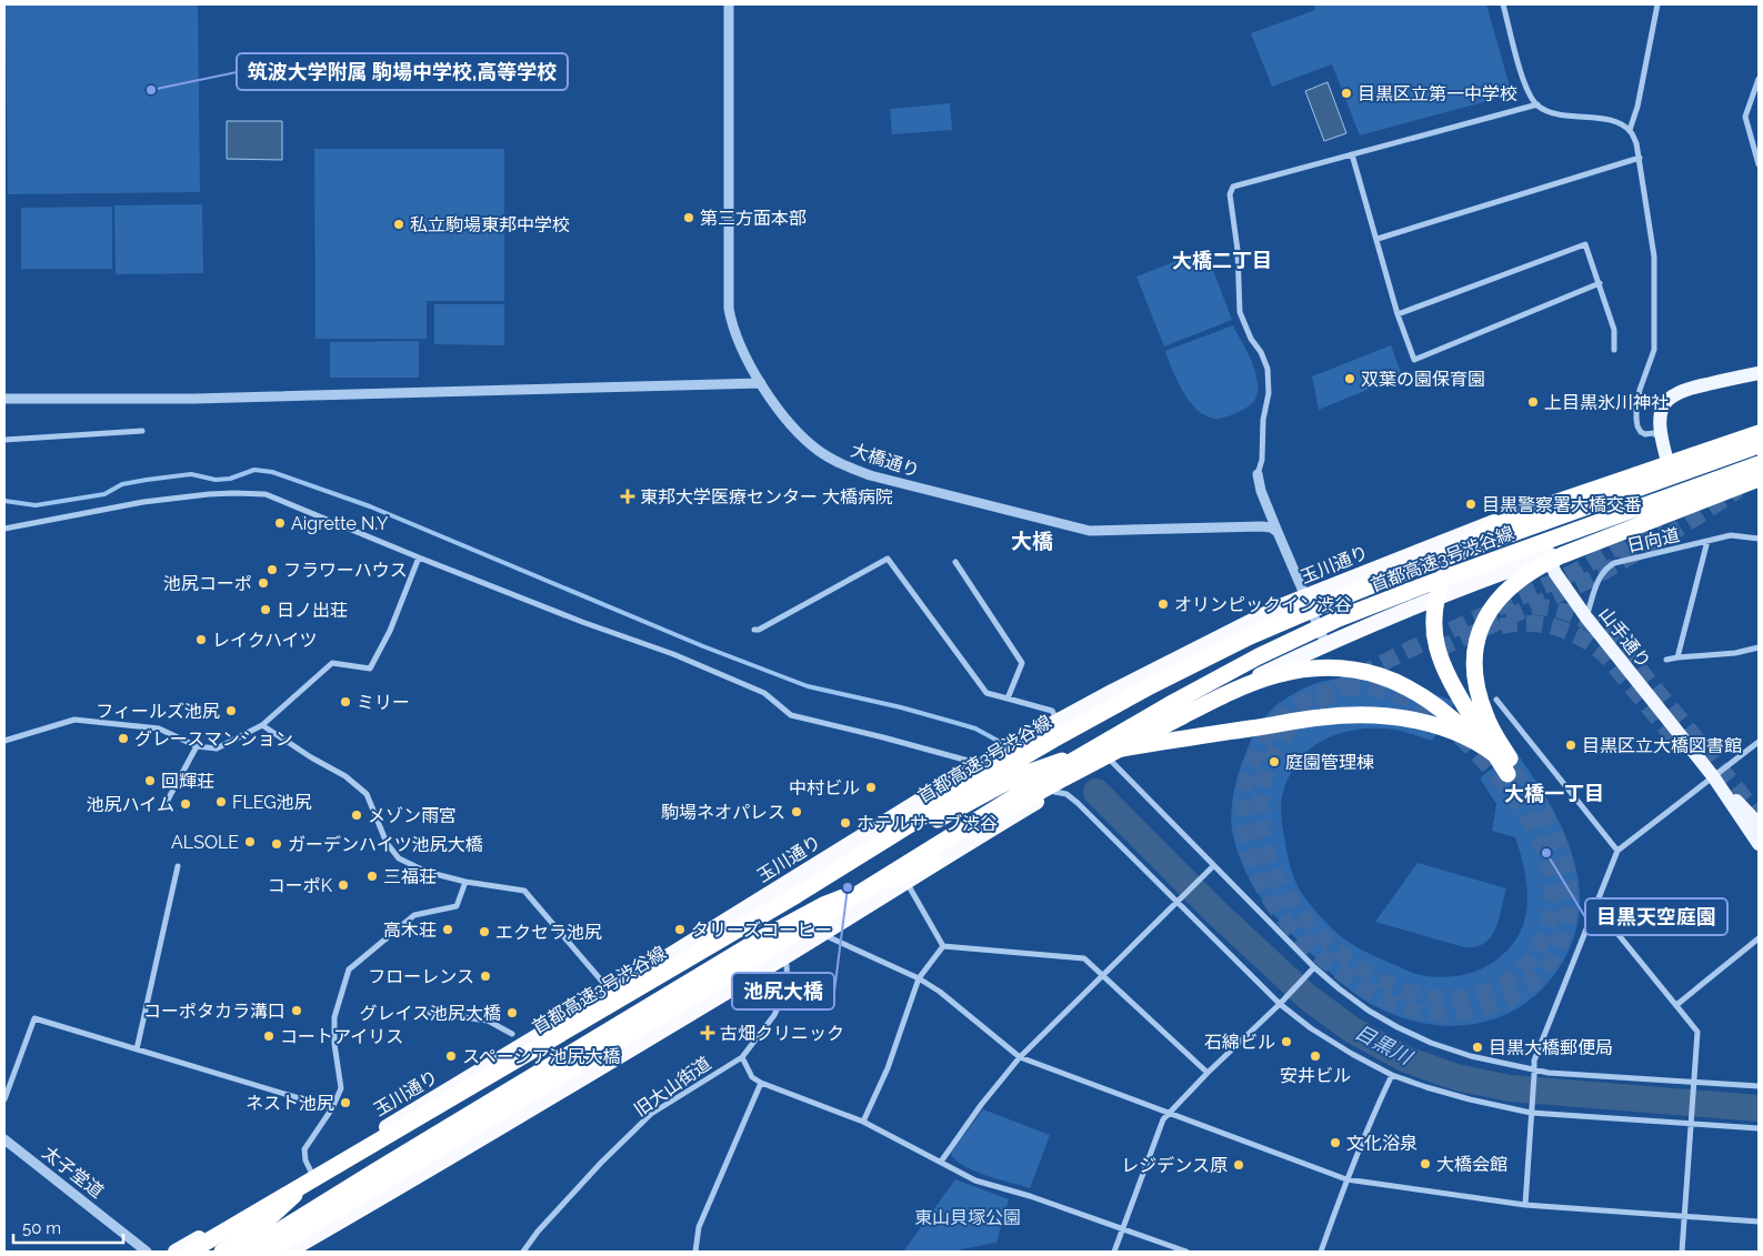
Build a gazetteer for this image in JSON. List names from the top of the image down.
{
  "streets": {
    "highway": ["首都高速3号渋谷線", "玉川通り"],
    "main road": ["山手通り"],
    "street": [
      "大橋通り",
      "日向道",
      "旧大山街道",
      "太子堂道"
    ]
  },
  "crossings": [
    ["日向道", "山手通り"],
    ["玉川通り", "山手通り"]
  ],
  "districts": ["大橋二丁目", "大橋", "大橋一丁目"],
  "water": ["目黒川"],
  "parks": ["東山貝塚公園"],
  "places": {
    "other": [
      "筑波大学附属 駒場中学校,高等学校",
      "目黒区立第一中学校",
      "第三方面本部",
      "私立駒場東邦中学校",
      "双葉の園保育園",
      "上目黒氷川神社",
      "目黒警察署大橋交番",
      "Aigrette N.Y",
      "フラワーハウス",
      "池尻コーポ",
      "オリンピックイン渋谷",
      "日ノ出荘",
      "レイクハイツ",
      "ミリー",
      "フィールズ池尻",
      "グレースマンション",
      "目黒区立大橋図書館",
      "庭園管理棟",
      "回輝荘",
      "中村ビル",
      "FLEG池尻",
      "池尻ハイム",
      "駒場ネオパレス",
      "メゾン雨宮",
      "ホテルサーブ渋谷",
      "ALSOLE",
      "ガーデンハイツ池尻大橋",
      "目黒天空庭園",
      "三福荘",
      "コーポK",
      "池尻大橋",
      "高木荘",
      "タリーズコーヒー",
      "エクセラ池尻",
      "フローレンス",
      "コーポタカラ溝口",
      "グレイス池尻大橋",
      "コートアイリス",
      "石綿ビル",
      "目黒大橋郵便局",
      "スペーシア池尻大橋",
      "安井ビル",
      "ネスト池尻",
      "文化浴泉",
      "大橋会館",
      "レジデンス原"
    ],
    "health": ["東邦大学医療センター 大橋病院", "古畑クリニック"]
  },
  "scale_bar": "50 m"
}
